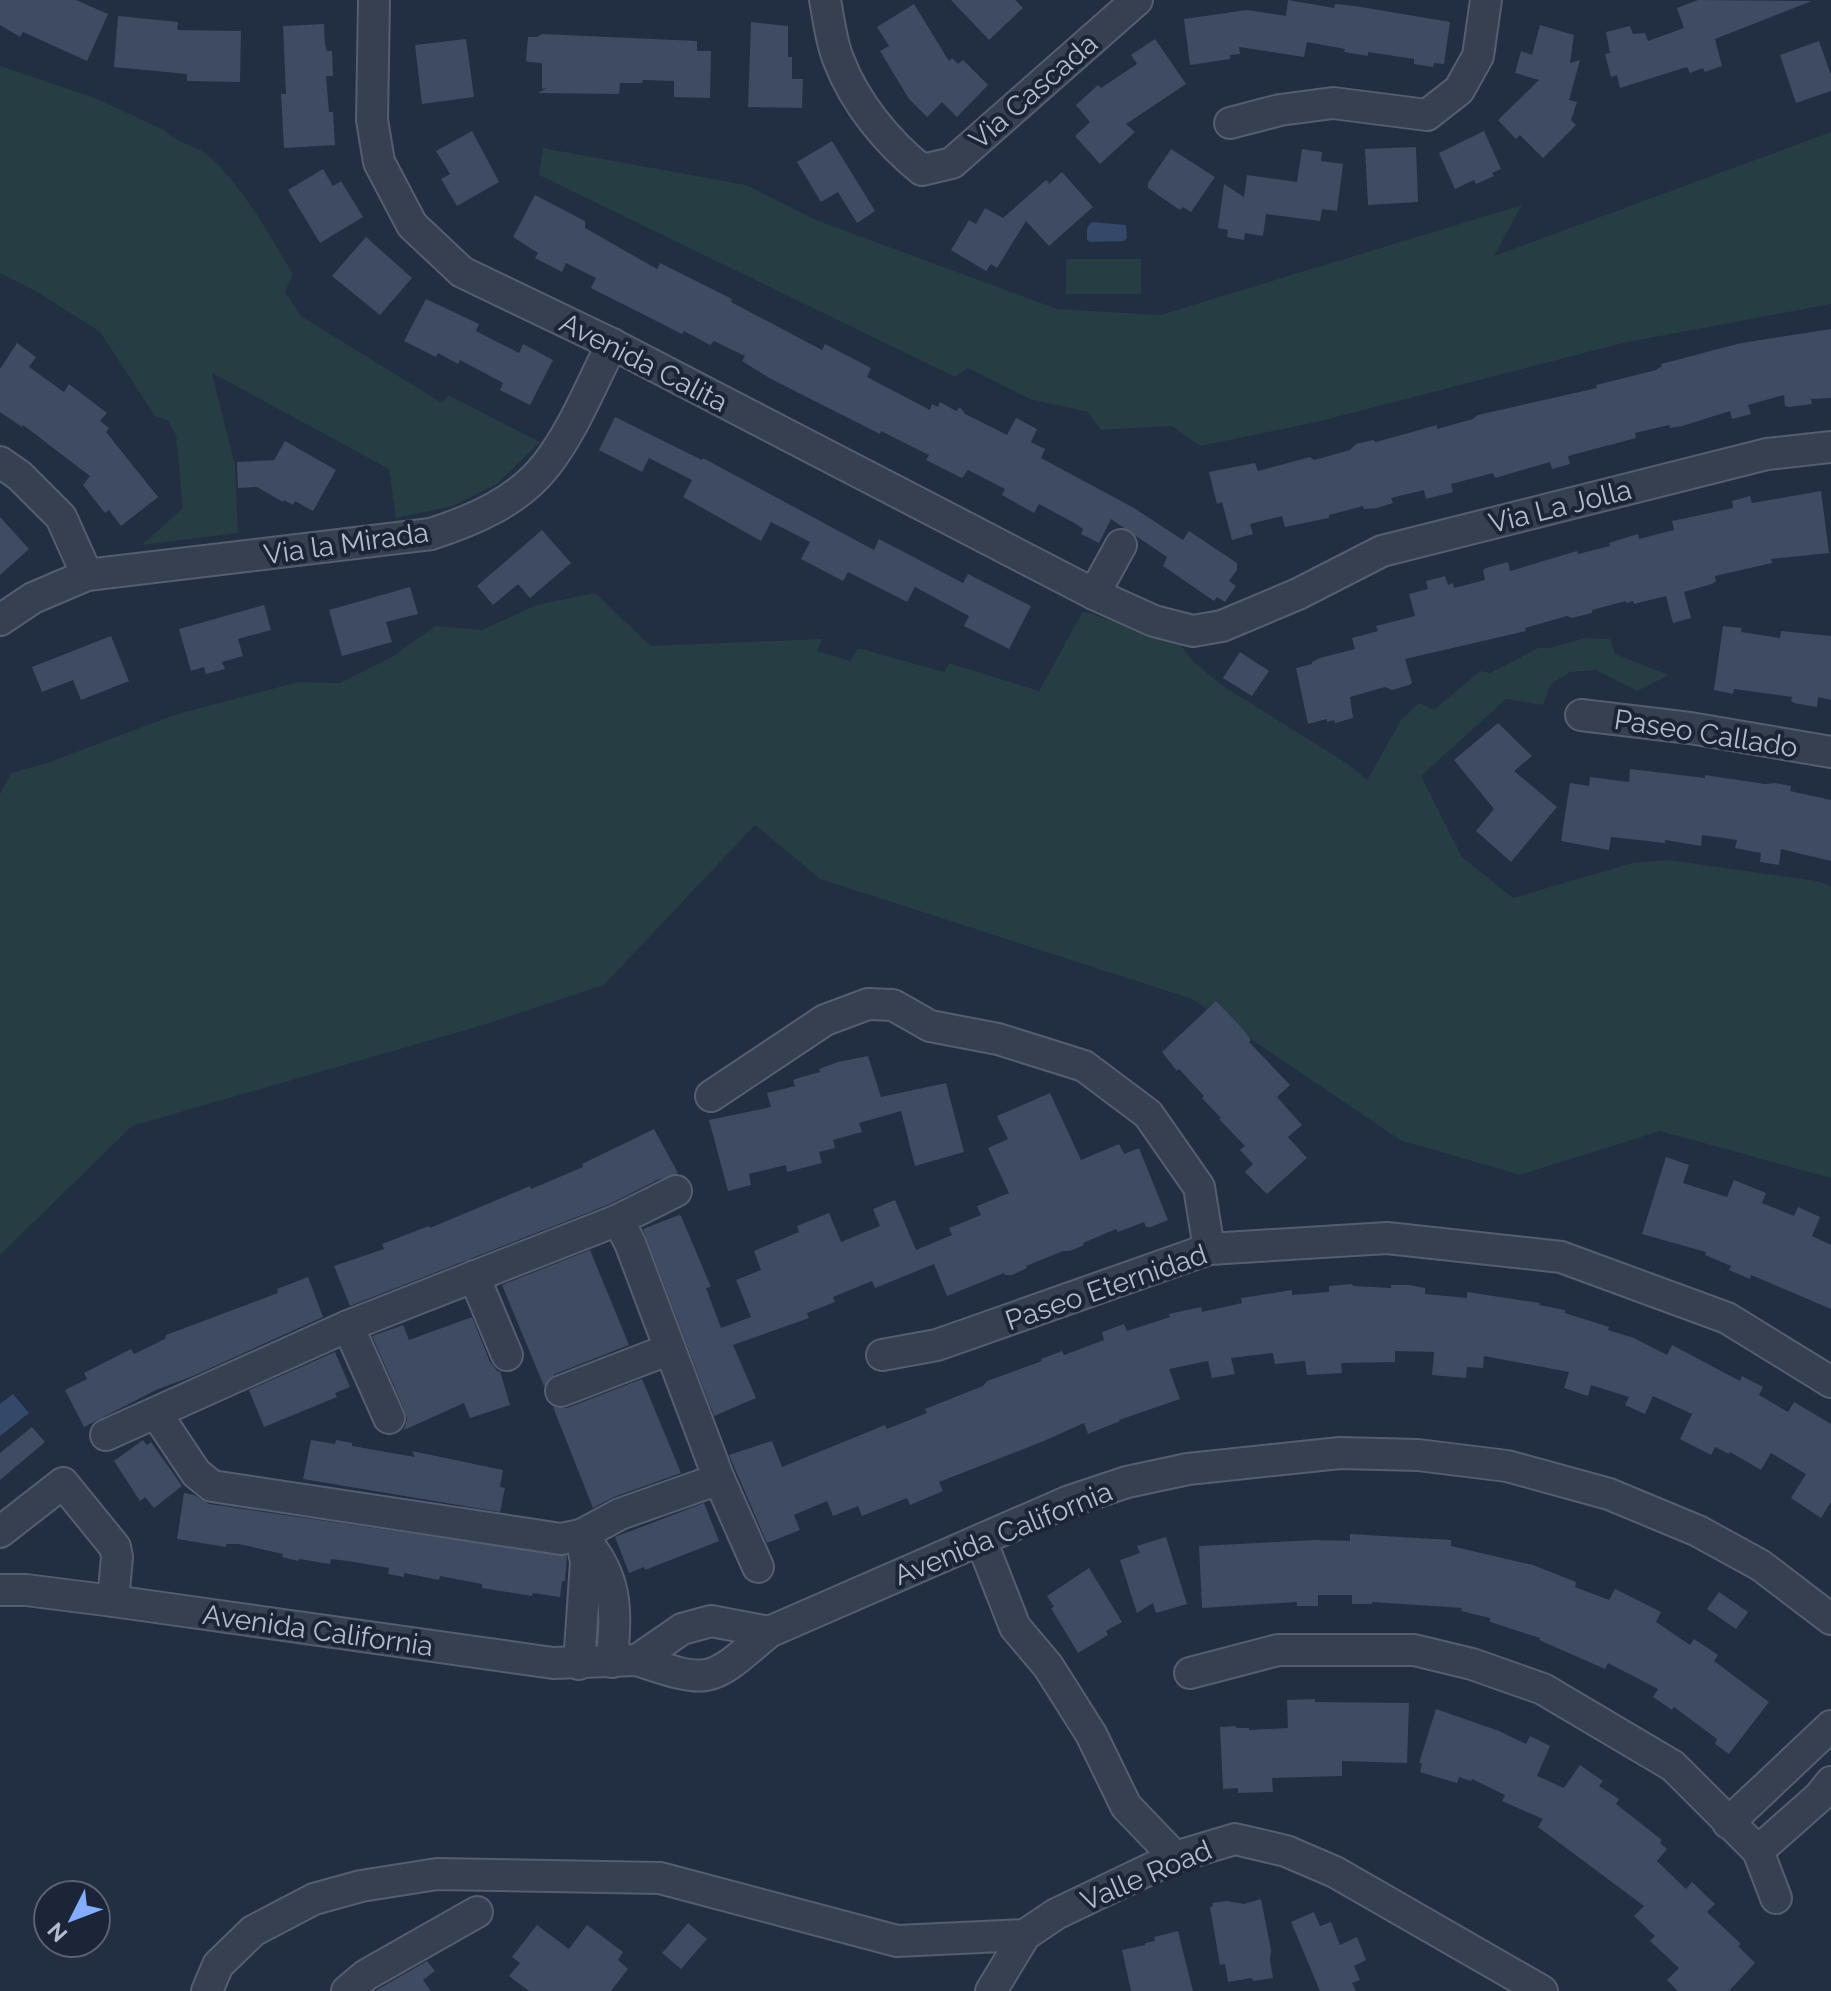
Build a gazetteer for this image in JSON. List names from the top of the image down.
{
  "streets": {
    "street": [
      "Via Cascada",
      "Avenida Calita",
      "Via La Jolla",
      "Via la Mirada",
      "Paseo Callado",
      "Paseo Eternidad",
      "Avenida California",
      "Valle Road"
    ]
  },
  "crossings": [
    ["Avenida Calita", "Via La Jolla"],
    ["Avenida Calita", "Via la Mirada"]
  ],
  "north": "bottom left"
}
